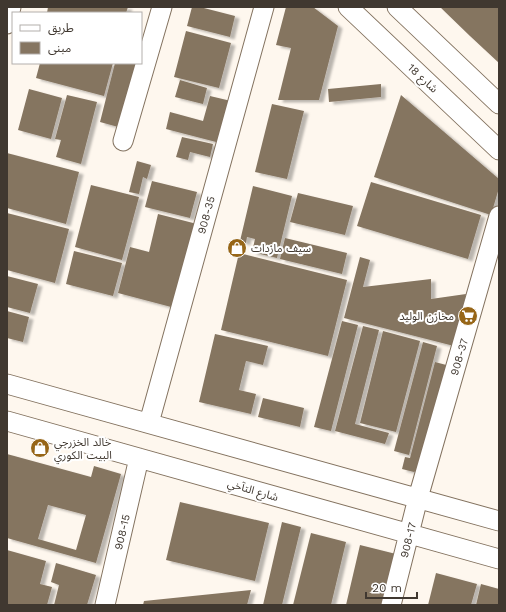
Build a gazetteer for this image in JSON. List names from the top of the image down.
{
  "streets": {
    "street": [
      "شارع 18",
      "908-35",
      "908-37",
      "شارع التآخي",
      "908-15",
      "908-17"
    ]
  },
  "crossings": [
    ["908-37", "908-17"],
    ["شارع التآخي", "908-15"],
    ["شارع التآخي", "908-17"]
  ],
  "places": {
    "shop": ["سيف مازدات", "خالد الخزرجي البيت الكوري"],
    "supermarket": ["مخازن الوليد"]
  },
  "legend": ["طريق", "مبنى"],
  "scale_bar": "20 m"
}
